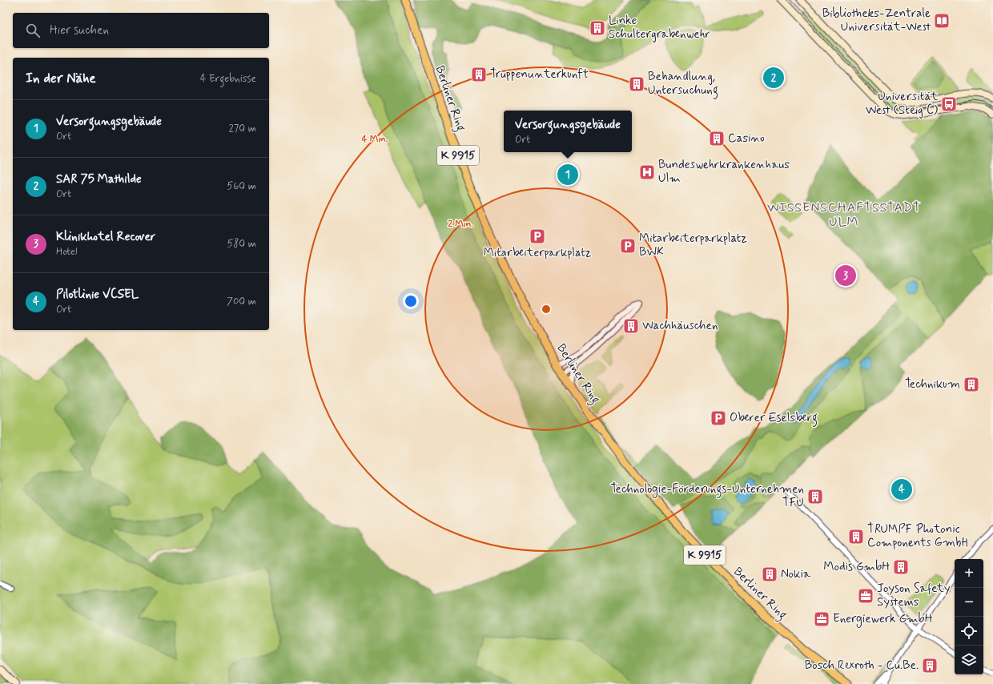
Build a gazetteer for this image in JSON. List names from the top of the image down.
{
  "streets": {
    "main road": ["Berliner Ring", "K 9915"]
  },
  "districts": ["WISSENSCHAFTSSTADT ULM"],
  "places": {
    "library": ["Bibliotheks-Zentrale Universität-West"],
    "building": [
      "Linke Schultergrabenwehr",
      "Truppenunterkunft",
      "Behandlung, Untersuchung",
      "Casino",
      "Wachhäuschen",
      "Technikum",
      "Technologie-Förderungs-Unternehmen TFU",
      "TRUMPF Photonic Components GmbH",
      "Modis GmbH",
      "Nokia",
      "Bosch Rexroth - Cu.Be."
    ],
    "bus stop": ["Universität West (Steig C)"],
    "hospital": ["Bundeswehrkrankenhaus Ulm"],
    "parking": ["Mitarbeiterparkplatz", "Mitarbeiterparkplatz BWK", "Oberer Eselsberg"],
    "office": ["Joyson Safety Systems", "Energiewerk GmbH"]
  },
  "page": {
    "search": "Hier suchen",
    "heading": ["In der Nähe", "4 Ergebnisse"],
    "pins": [
      "2",
      "1",
      "3",
      "4"
    ],
    "list": [
      {
        "mark": "1",
        "name": "Versorgungsgebäude",
        "note": "Ort",
        "value": "270 m"
      },
      {
        "mark": "2",
        "name": "SAR 75 Mathilde",
        "note": "Ort",
        "value": "560 m"
      },
      {
        "mark": "3",
        "name": "Klinikhotel Recover",
        "note": "Hotel",
        "value": "580 m"
      },
      {
        "mark": "4",
        "name": "Pilotlinie VCSEL",
        "note": "Ort",
        "value": "700 m"
      }
    ],
    "popup": ["Versorgungsgebäude", "Ort"],
    "map_buttons": ["+", "−"]
  },
  "rings": ["4 Min.", "2 Min."]
}
